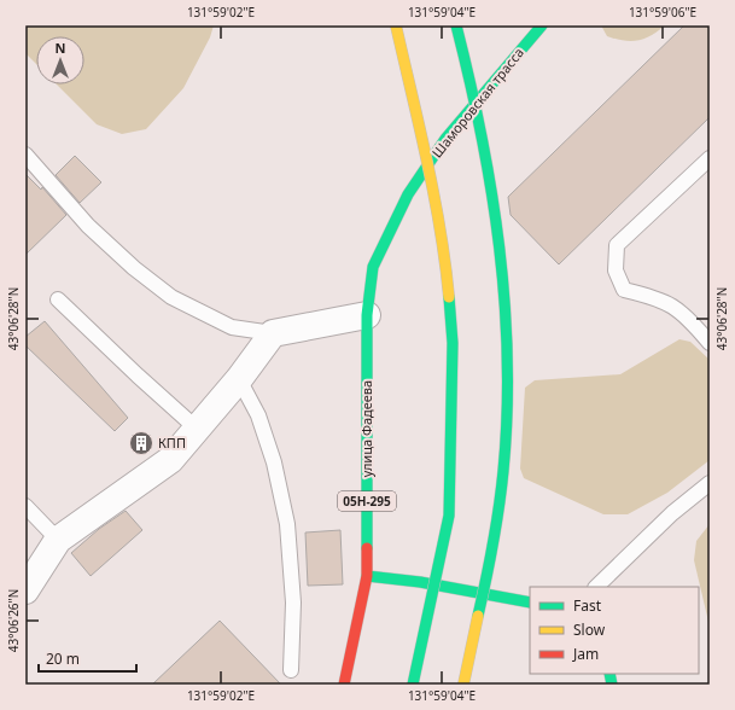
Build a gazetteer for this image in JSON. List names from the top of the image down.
{
  "streets": {
    "main road": ["Шаморовская трасса", "улица Фадеева", "05Н-295"]
  },
  "crossings": [
    ["Шаморовская трасса", "улица Фадеева"]
  ],
  "places": {
    "building": ["КПП"]
  },
  "legend": ["Fast", "Slow", "Jam"],
  "scale_bar": "20 m",
  "north": "top",
  "coordinates": [
    "131°59'02\"E",
    "131°59'04\"E",
    "131°59'06\"E",
    "43°06'28\"N",
    "43°06'26\"N"
  ]
}
